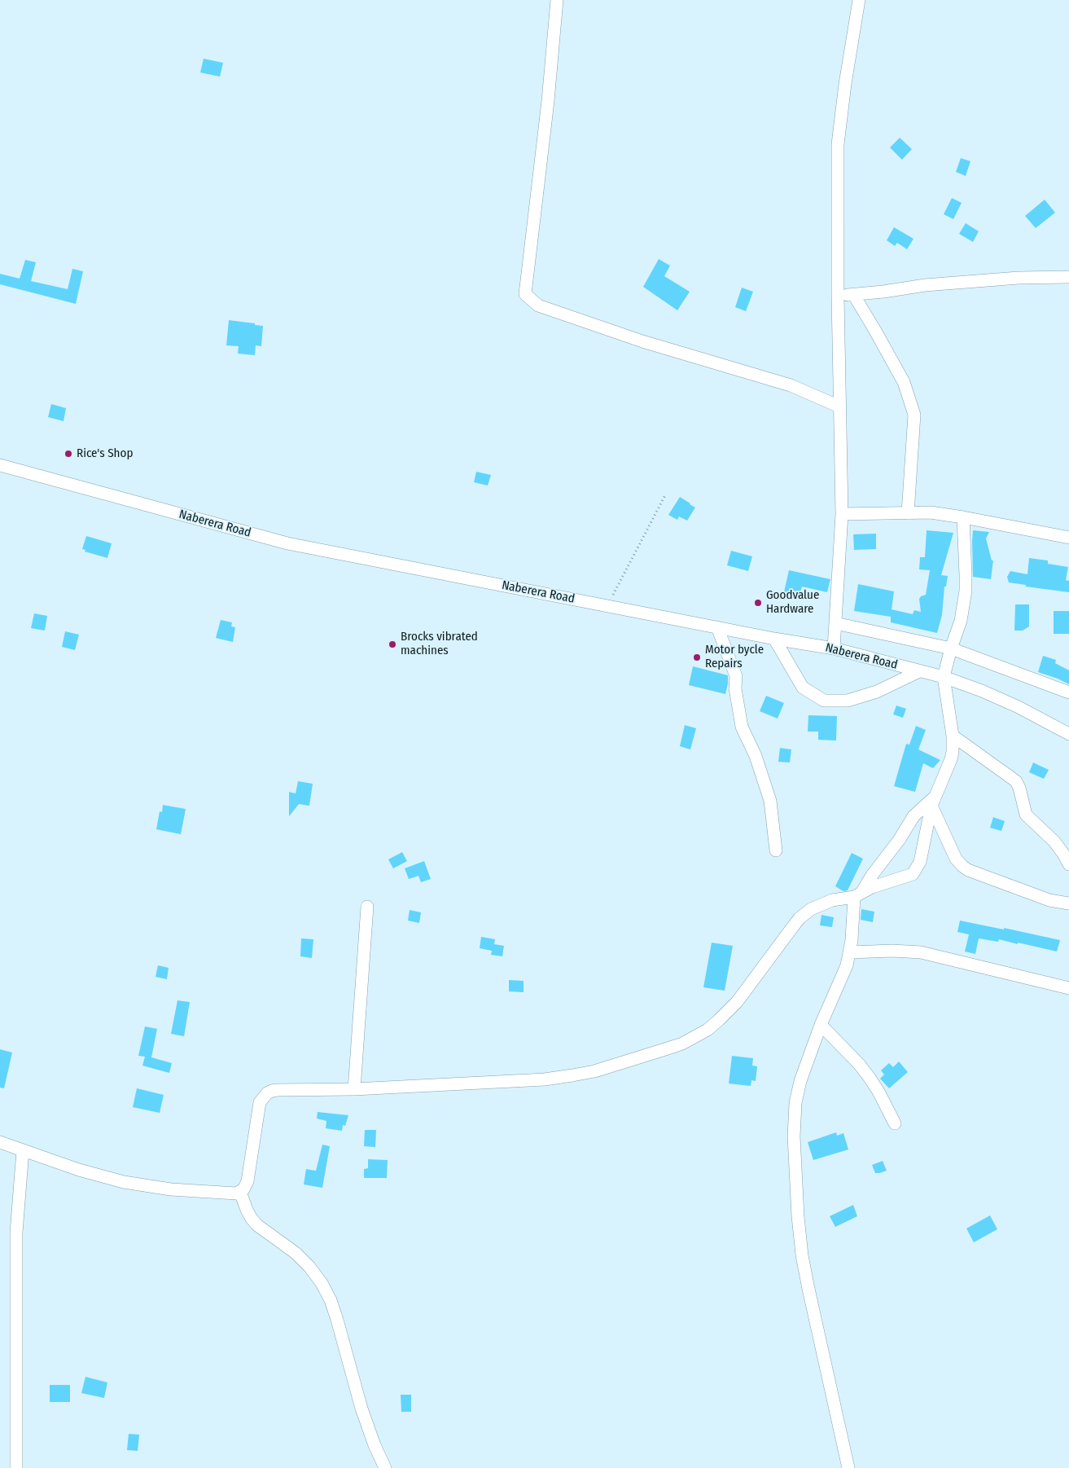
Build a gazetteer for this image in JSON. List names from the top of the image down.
{
  "streets": {
    "street": ["Naberera Road"]
  },
  "places": [
    "Rice's Shop",
    "Goodvalue Hardware",
    "Brocks vibrated machines",
    "Motor bycle Repairs"
  ]
}
